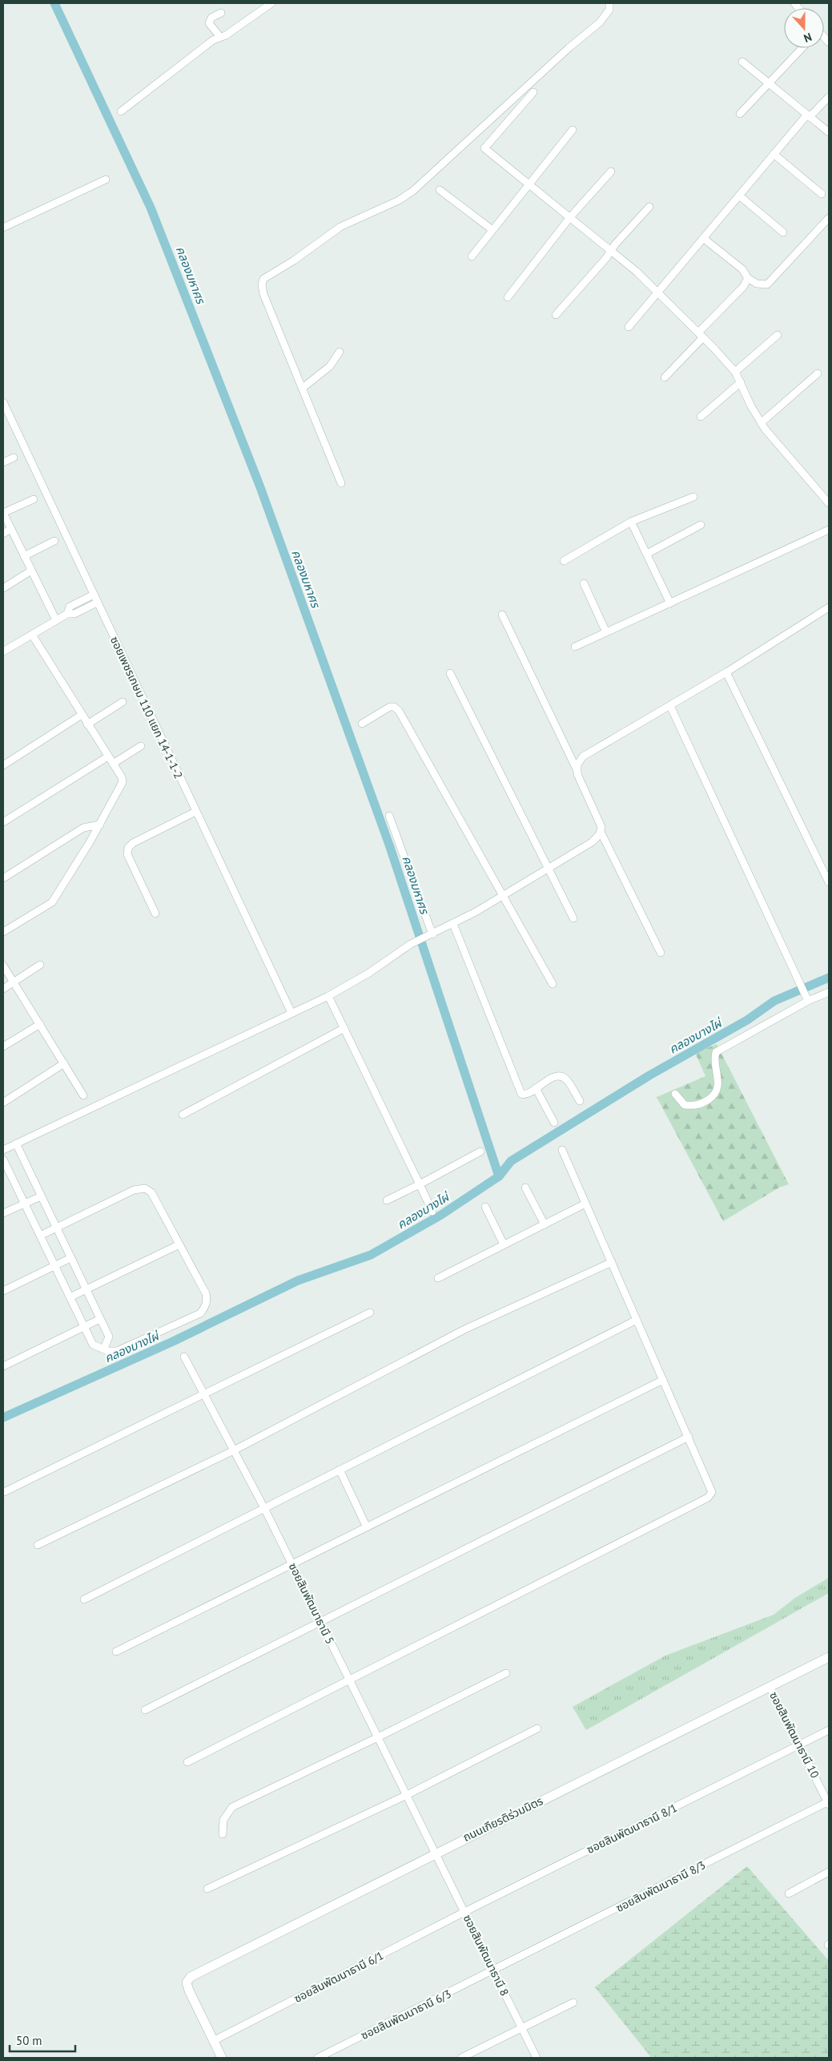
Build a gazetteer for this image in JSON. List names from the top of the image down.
{
  "streets": {
    "street": [
      "ซอยเพชรเกษม 110 แยก 14-1-1-2",
      "ซอยสินพัฒนาธานี 5",
      "ซอยสินพัฒนาธานี 10",
      "ถนนเกียรติร่วมมิตร",
      "ซอยสินพัฒนาธานี 8/1",
      "ซอยสินพัฒนาธานี 8/3",
      "ซอยสินพัฒนาธานี 8",
      "ซอยสินพัฒนาธานี 6/1",
      "ซอยสินพัฒนาธานี 6/3"
    ]
  },
  "crossings": [
    ["ซอยสินพัฒนาธานี 5", "ถนนเกียรติร่วมมิตร"],
    ["ซอยสินพัฒนาธานี 5", "ซอยสินพัฒนาธานี 8"],
    ["ซอยสินพัฒนาธานี 10", "ถนนเกียรติร่วมมิตร"],
    ["ซอยสินพัฒนาธานี 10", "ซอยสินพัฒนาธานี 8/1"],
    ["ซอยสินพัฒนาธานี 10", "ซอยสินพัฒนาธานี 8/3"],
    ["ถนนเกียรติร่วมมิตร", "ซอยสินพัฒนาธานี 8"],
    ["ถนนเกียรติร่วมมิตร", "ซอยสินพัฒนาธานี 6/1"],
    ["ซอยสินพัฒนาธานี 8/1", "ซอยสินพัฒนาธานี 8"],
    ["ซอยสินพัฒนาธานี 8/1", "ซอยสินพัฒนาธานี 6/1"],
    ["ซอยสินพัฒนาธานี 8/3", "ซอยสินพัฒนาธานี 8"],
    ["ซอยสินพัฒนาธานี 8/3", "ซอยสินพัฒนาธานี 6/3"],
    ["ซอยสินพัฒนาธานี 8", "ซอยสินพัฒนาธานี 6/1"],
    ["ซอยสินพัฒนาธานี 8", "ซอยสินพัฒนาธานี 6/3"]
  ],
  "water": ["คลองมหาศร", "คลองบางไผ่"],
  "scale_bar": "50 m",
  "north": "bottom"
}
